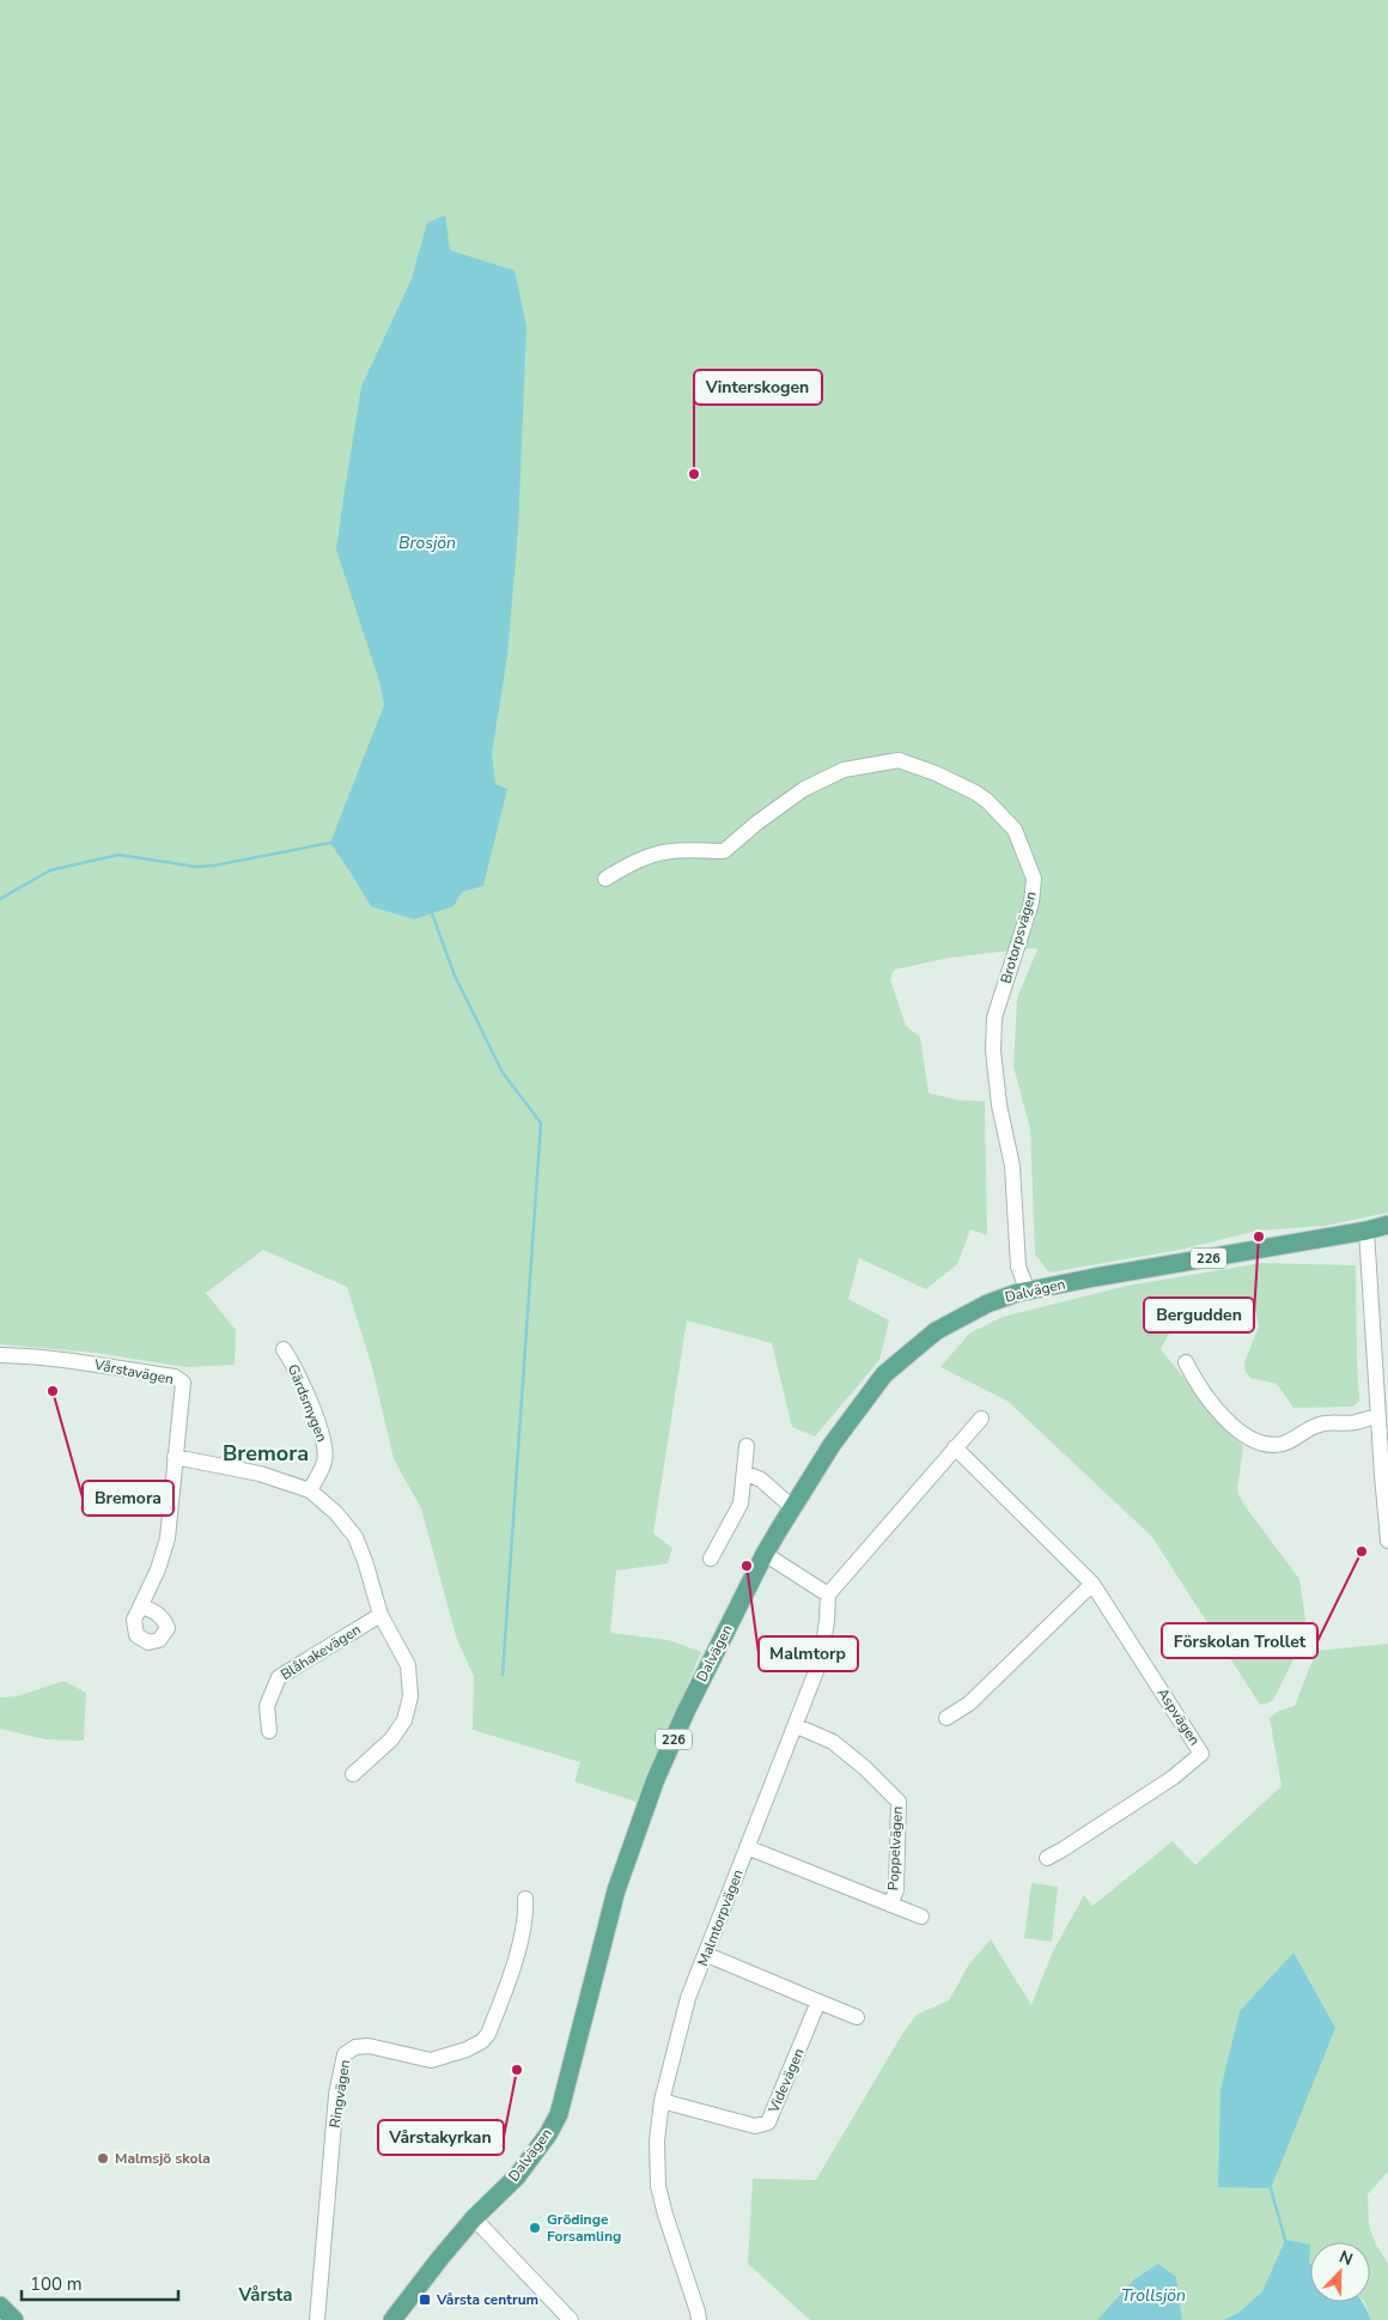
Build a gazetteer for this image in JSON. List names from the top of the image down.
{
  "streets": {
    "main road": ["226", "Dalvägen"],
    "street": [
      "Brotorpsvägen",
      "Vårstavägen",
      "Gärdsmygen",
      "Blåhakevägen",
      "Aspvägen",
      "Poppelvägen",
      "Malmtorpvägen",
      "Videvägen",
      "Ringvägen"
    ]
  },
  "crossings": [
    ["Brotorpsvägen", "Dalvägen"],
    ["Poppelvägen", "Malmtorpvägen"],
    ["Malmtorpvägen", "Videvägen"]
  ],
  "districts": ["Bremora", "Vårsta"],
  "water": ["Brosjön", "Trollsjön"],
  "places": {
    "other": [
      "Vinterskogen",
      "Bergudden",
      "Bremora",
      "Förskolan Trollet",
      "Malmtorp",
      "Vårstakyrkan",
      "Malmsjö skola",
      "Grödinge Forsamling"
    ],
    "transit": ["Vårsta centrum"]
  },
  "scale_bar": "100 m",
  "north": "top right"
}
